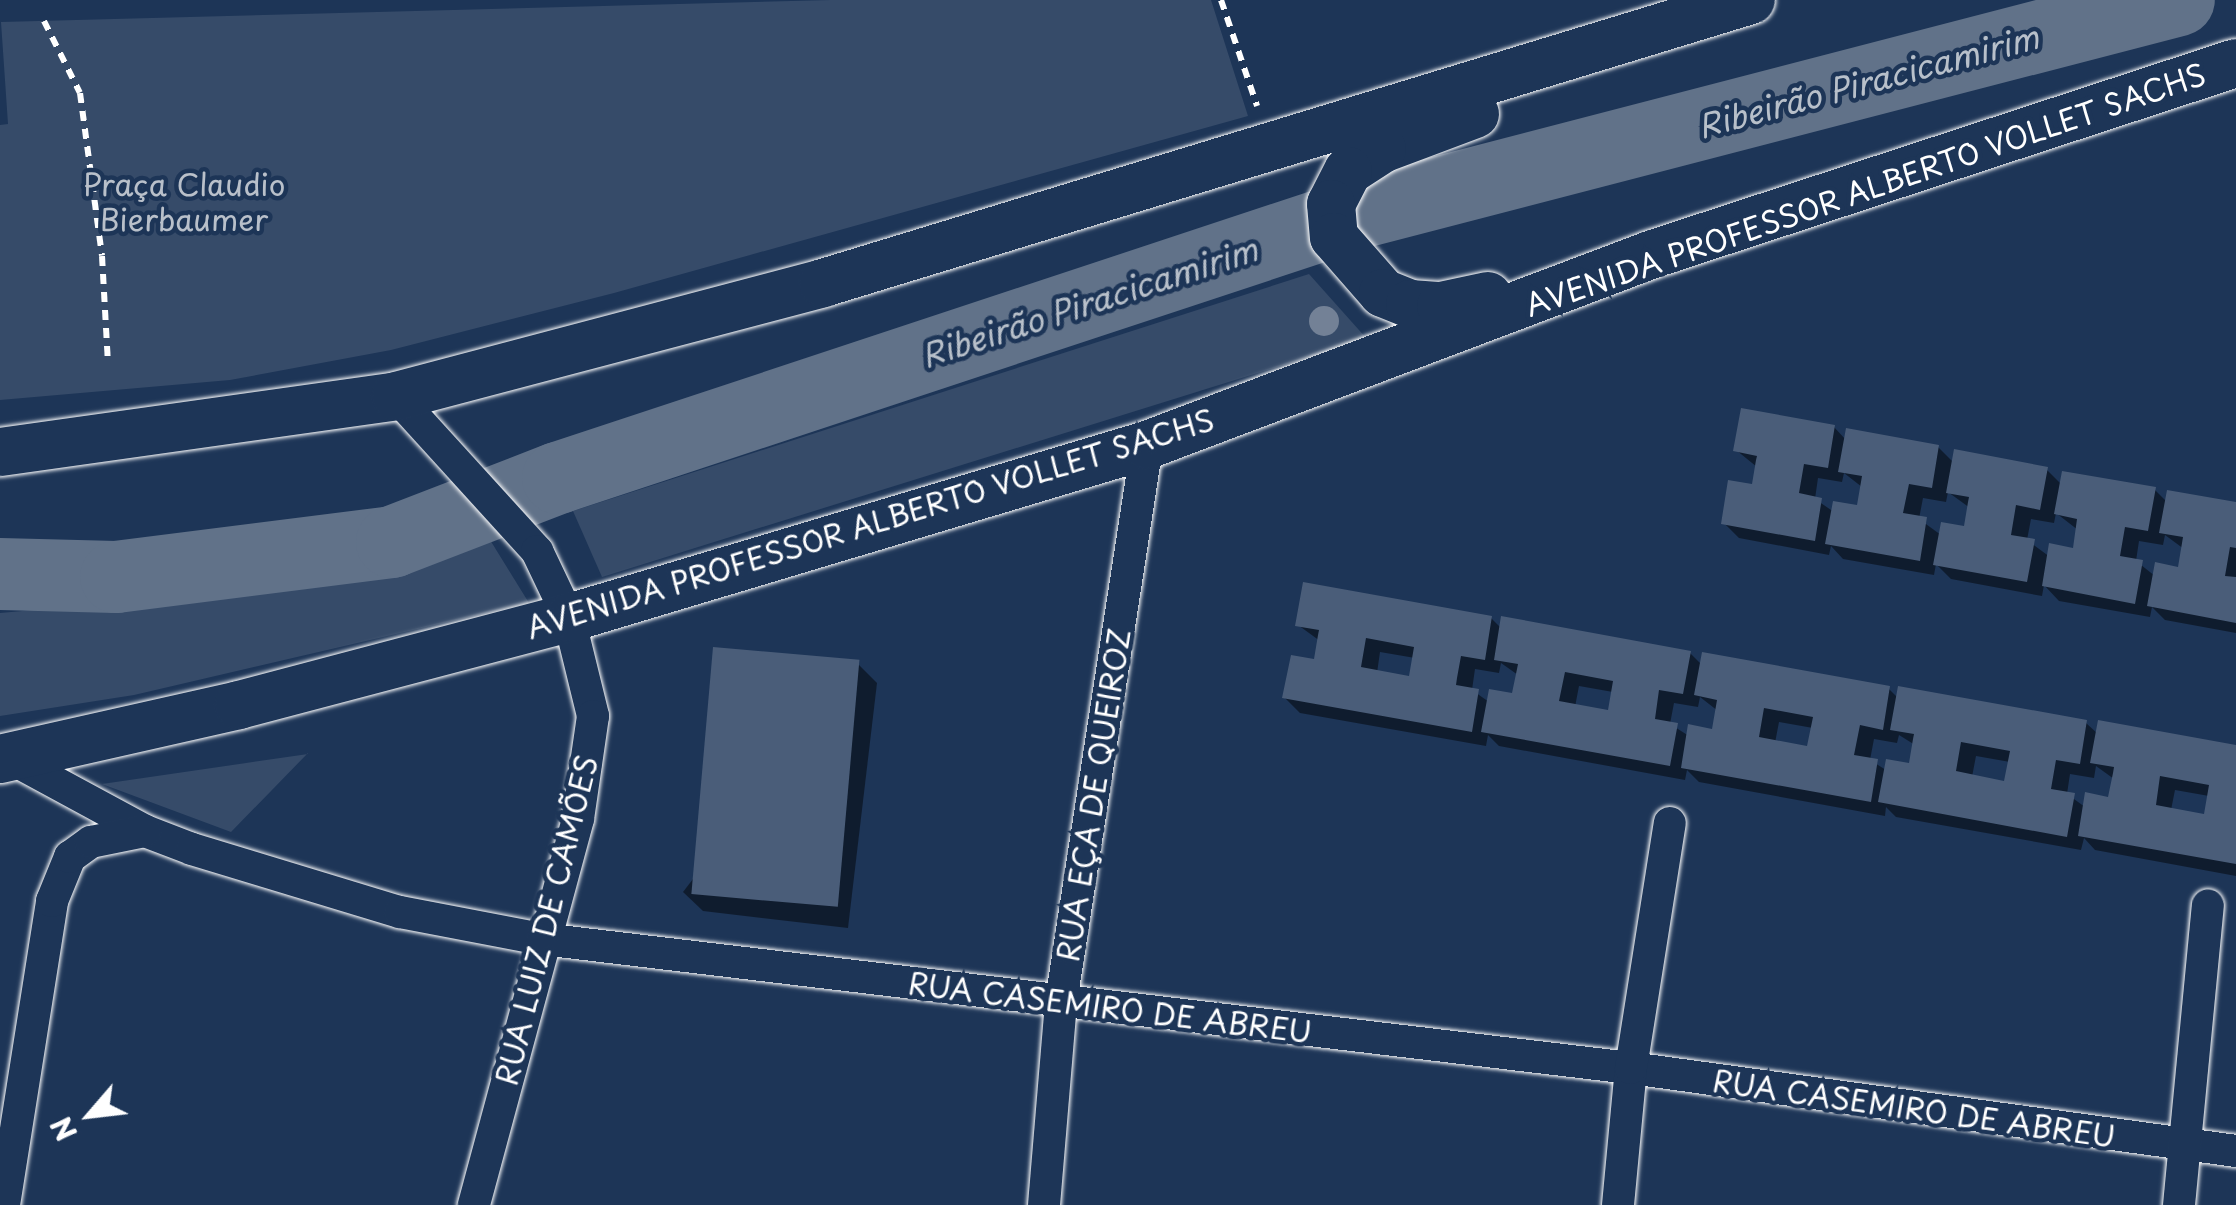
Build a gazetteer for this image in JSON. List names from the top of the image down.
{
  "streets": {
    "main road": ["AVENIDA PROFESSOR ALBERTO VOLLET SACHS"],
    "street": ["RUA EÇA DE QUEIROZ", "RUA LUIZ DE CAMÕES", "RUA CASEMIRO DE ABREU"]
  },
  "crossings": [
    ["AVENIDA PROFESSOR ALBERTO VOLLET SACHS", "RUA EÇA DE QUEIROZ"],
    ["AVENIDA PROFESSOR ALBERTO VOLLET SACHS", "RUA LUIZ DE CAMÕES"],
    ["AVENIDA PROFESSOR ALBERTO VOLLET SACHS", "RUA CASEMIRO DE ABREU"],
    ["RUA EÇA DE QUEIROZ", "RUA CASEMIRO DE ABREU"],
    ["RUA LUIZ DE CAMÕES", "RUA CASEMIRO DE ABREU"]
  ],
  "water": ["Ribeirão Piracicamirim"],
  "parks": ["Praça Claudio Bierbaumer"],
  "north": "bottom left"
}
